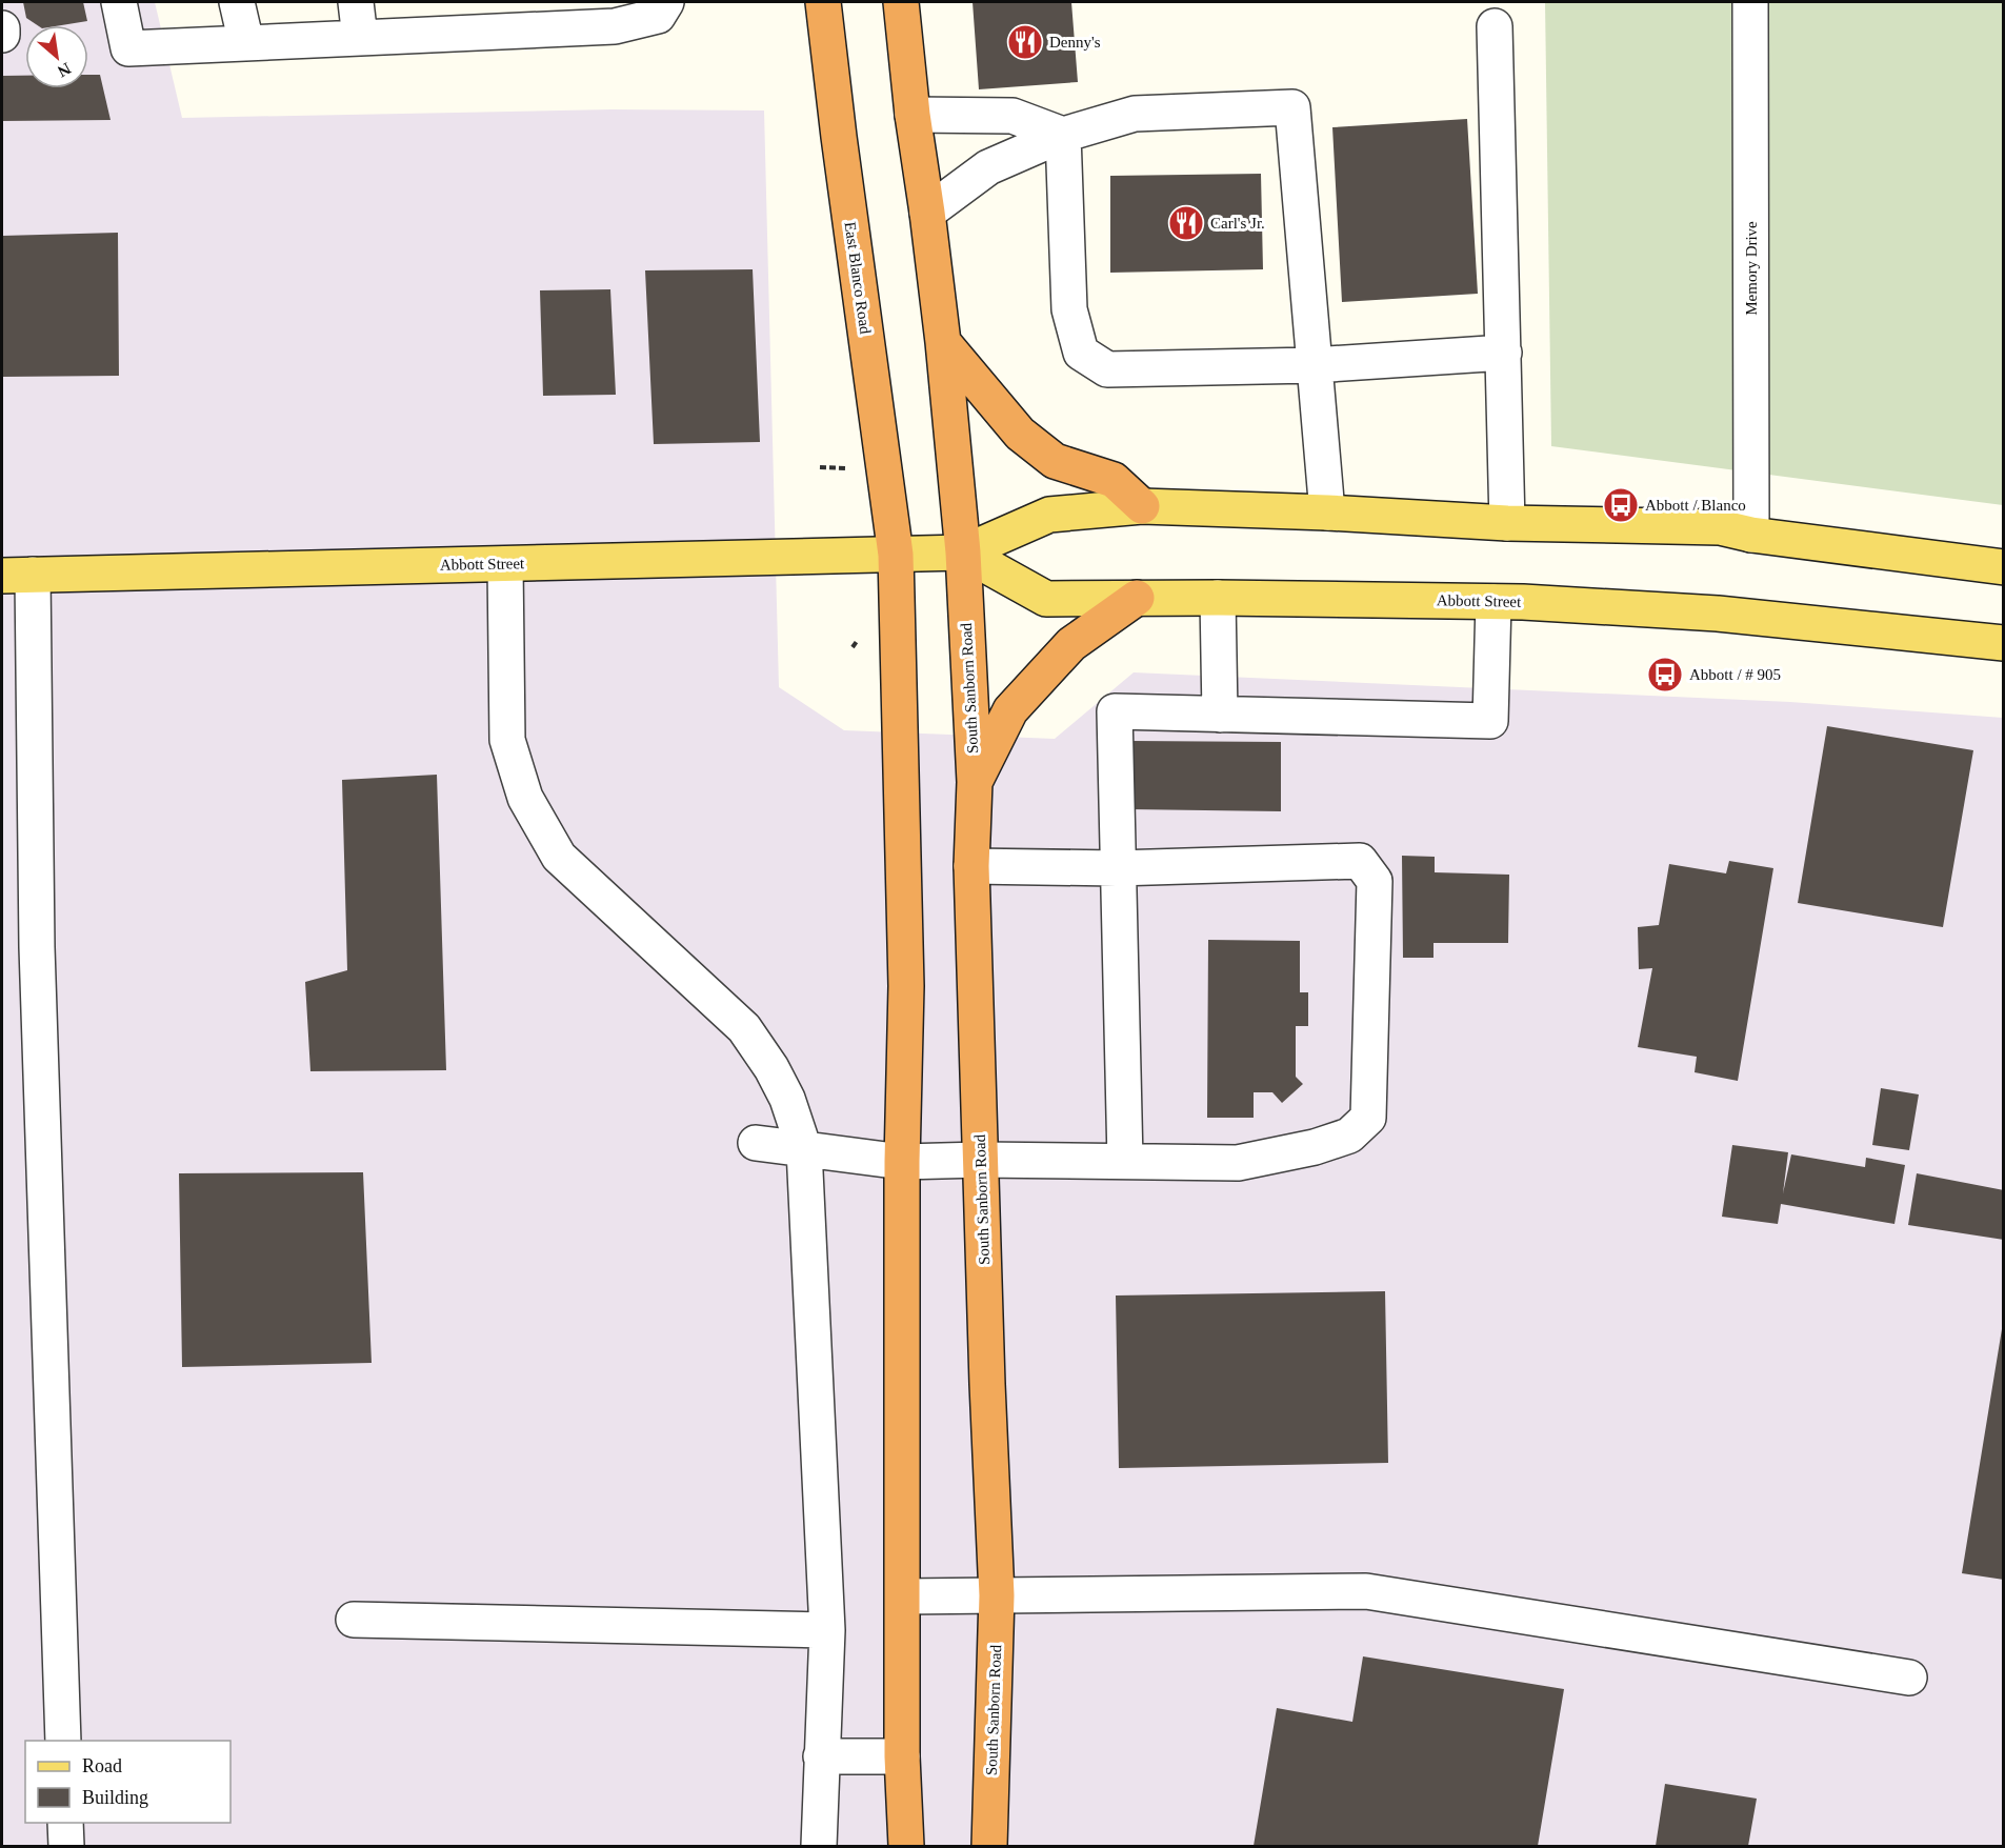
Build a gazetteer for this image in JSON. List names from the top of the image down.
{
  "streets": {
    "highway": ["East Blanco Road", "South Sanborn Road"],
    "main road": ["Abbott Street"],
    "street": ["Memory Drive"]
  },
  "crossings": [
    ["Memory Drive", "Abbott Street"],
    ["East Blanco Road", "Abbott Street"],
    ["Abbott Street", "South Sanborn Road"]
  ],
  "places": {
    "restaurant": ["Denny's", "Carl's Jr."],
    "bus stop": ["Abbott / Blanco", "Abbott / # 905"]
  },
  "legend": ["Road", "Building"],
  "north": "bottom right"
}
